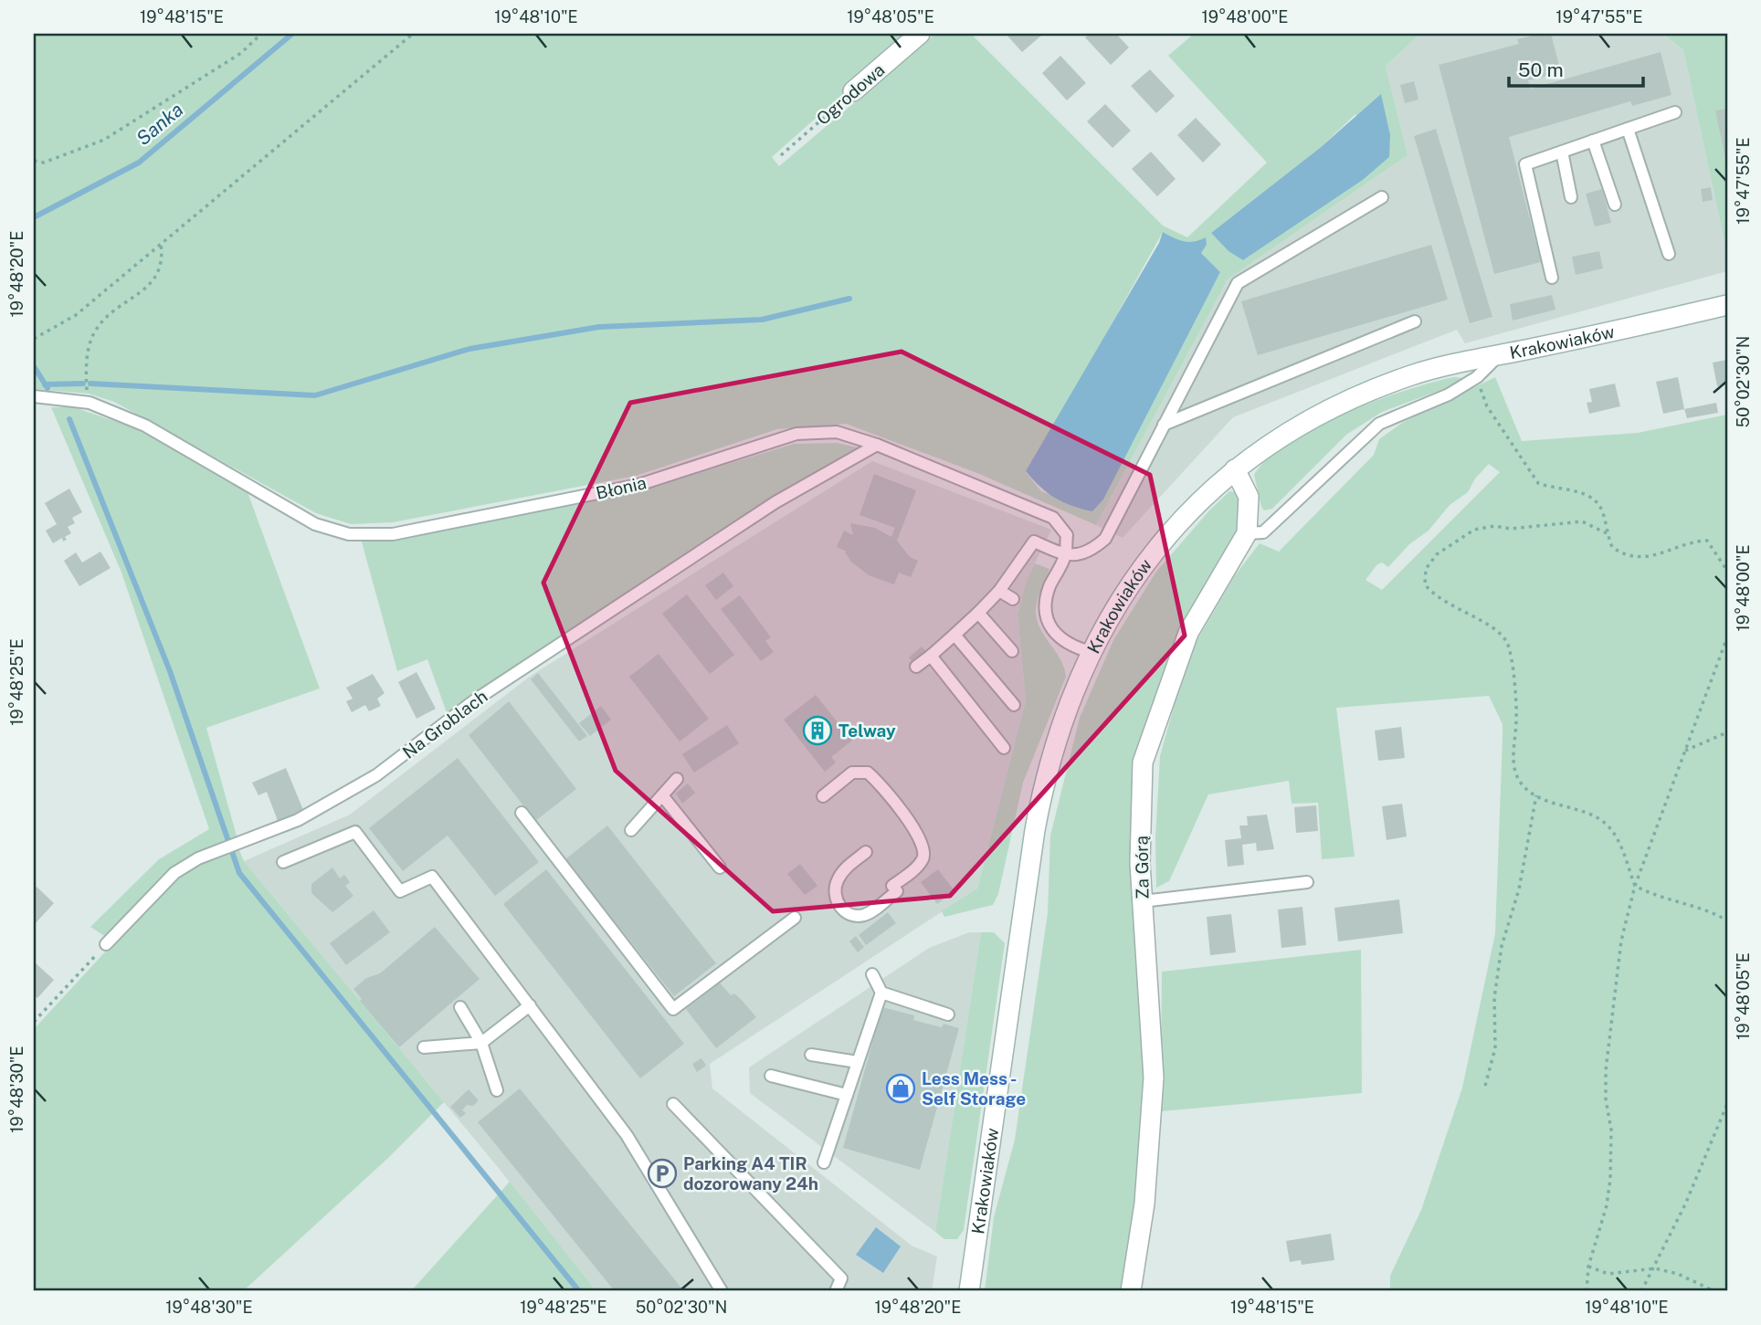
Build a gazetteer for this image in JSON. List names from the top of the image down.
{
  "streets": {
    "main road": ["Ogrodowa", "Krakowiaków", "Za Górą"],
    "lane": ["Błonia", "Na Groblach"]
  },
  "crossings": [
    ["Krakowiaków", "Za Górą"],
    ["Błonia", "Na Groblach"]
  ],
  "water": ["Sanka"],
  "places": {
    "building": ["Telway"],
    "shop": ["Less Mess - Self Storage"],
    "parking": ["Parking A4 TIR dozorowany 24h"]
  },
  "scale_bar": "50 m",
  "coordinates": [
    "19°48'15\"E",
    "19°48'10\"E",
    "19°48'05\"E",
    "19°48'00\"E",
    "19°47'55\"E",
    "19°48'20\"E",
    "50°02'30\"N",
    "19°48'25\"E",
    "19°48'30\"E"
  ]
}
